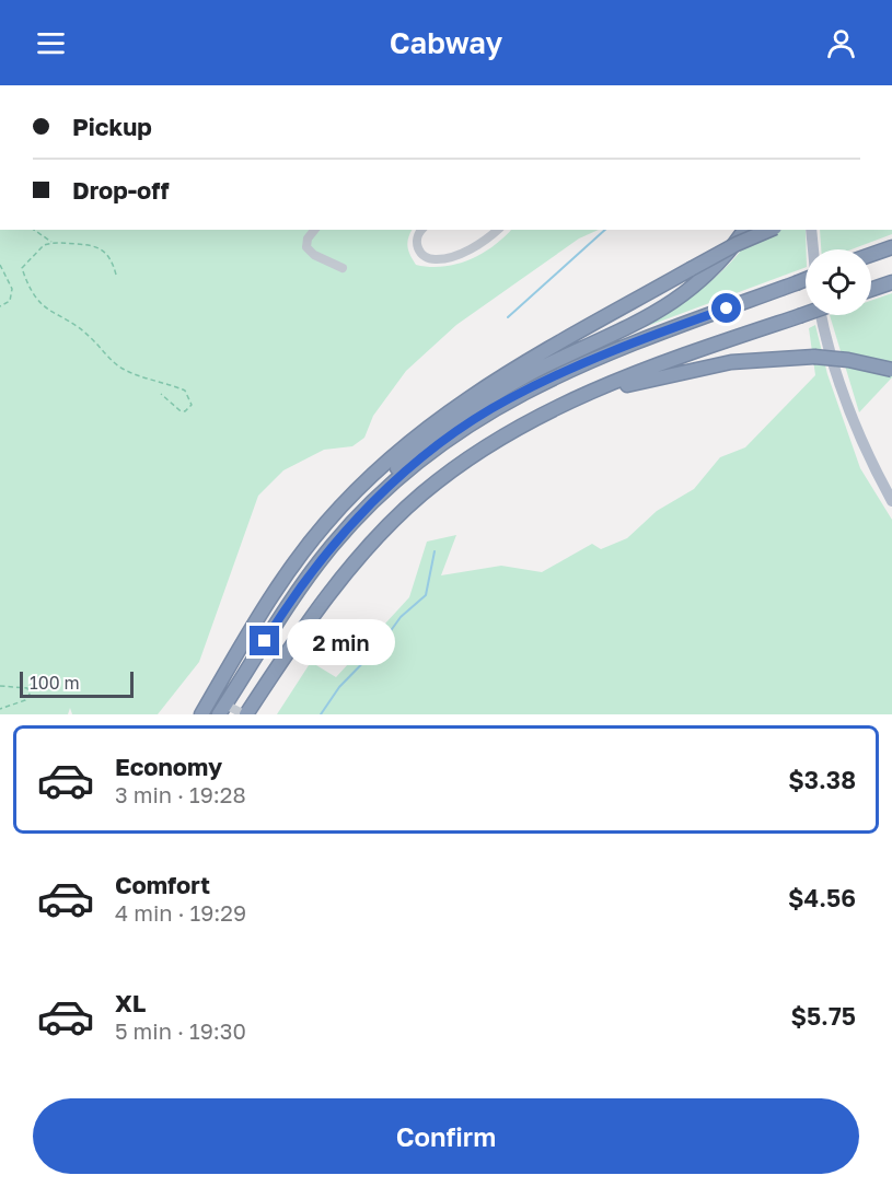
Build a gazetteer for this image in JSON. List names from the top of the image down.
{
  "scale_bar": "100 m",
  "page": {
    "header": "Cabway",
    "banner": ["Pickup", "Drop-off"],
    "bubble": "2 min",
    "scale": "100 m",
    "list": [
      {
        "name": "Economy",
        "note": "3 min · 19:28",
        "value": "$3.38"
      },
      {
        "name": "Comfort",
        "note": "4 min · 19:29",
        "value": "$4.56"
      },
      {
        "name": "XL",
        "note": "5 min · 19:30",
        "value": "$5.75"
      }
    ],
    "buttons": "Confirm"
  }
}
